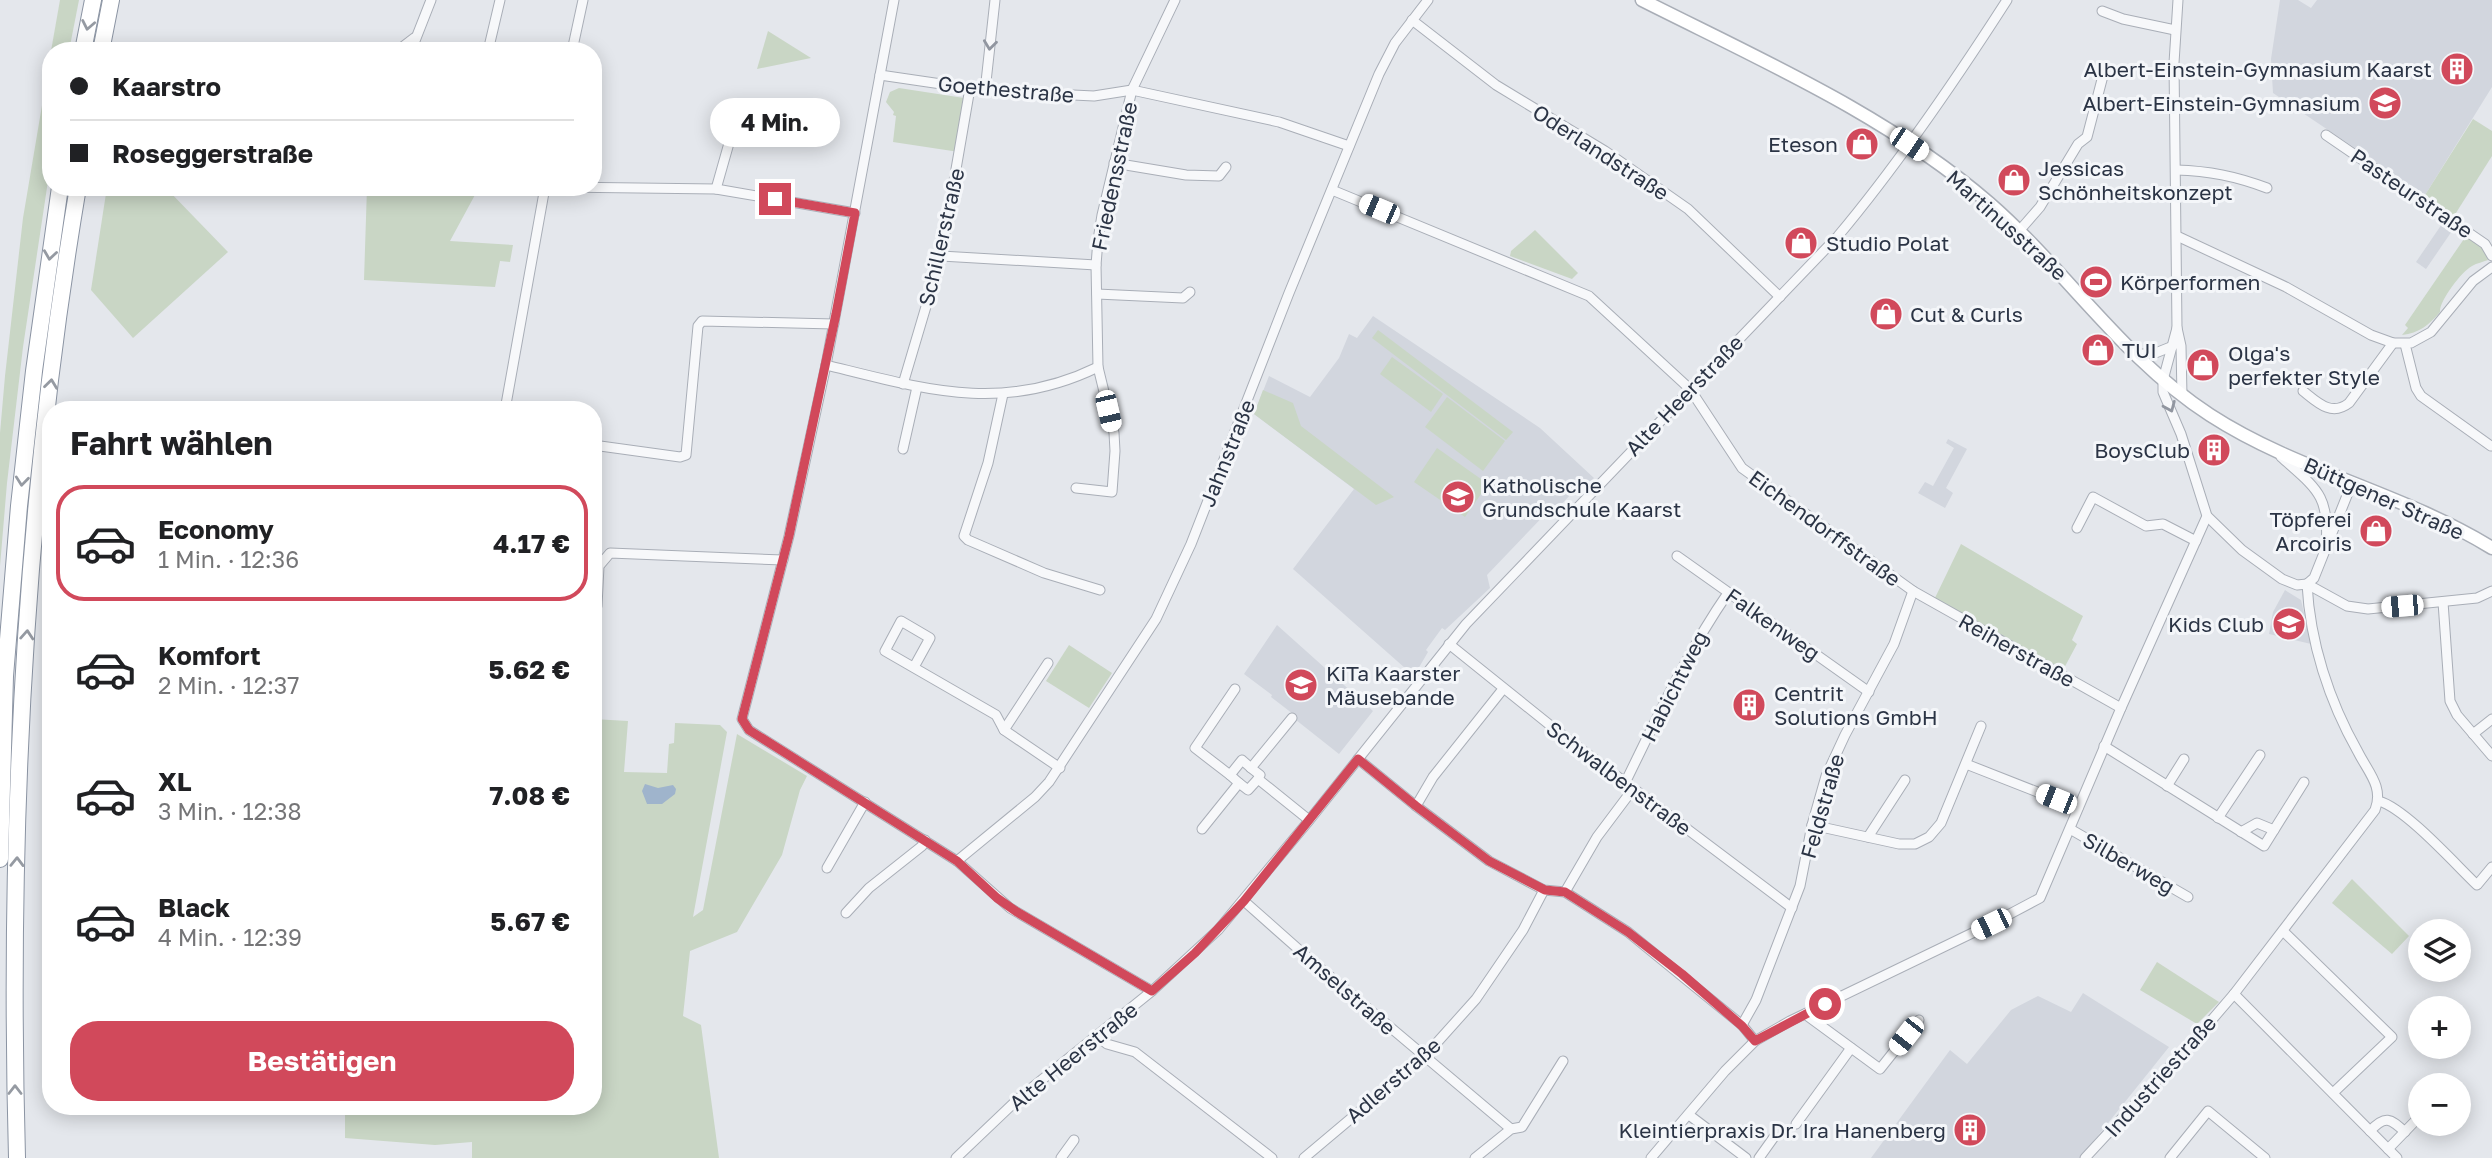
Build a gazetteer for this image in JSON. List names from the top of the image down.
{
  "streets": {
    "main road": ["Martinusstraße", "Büttgener Straße"],
    "street": [
      "Goethestraße",
      "Oderlandstraße",
      "Friedensstraße",
      "Pasteurstraße",
      "Schillerstraße",
      "Alte Heerstraße",
      "Jahnstraße",
      "Eichendorffstraße",
      "Falkenweg",
      "Reiherstraße",
      "Habichtweg",
      "Schwalbenstraße",
      "Feldstraße",
      "Silberweg",
      "Amselstraße",
      "Industriestraße",
      "Adlerstraße"
    ]
  },
  "crossings": [
    ["Goethestraße", "Friedensstraße"],
    ["Goethestraße", "Schillerstraße"],
    ["Oderlandstraße", "Alte Heerstraße"],
    ["Oderlandstraße", "Jahnstraße"],
    ["Martinusstraße", "Alte Heerstraße"],
    ["Martinusstraße", "Büttgener Straße"],
    ["Alte Heerstraße", "Eichendorffstraße"],
    ["Alte Heerstraße", "Schwalbenstraße"],
    ["Alte Heerstraße", "Amselstraße"],
    ["Jahnstraße", "Eichendorffstraße"],
    ["Eichendorffstraße", "Reiherstraße"],
    ["Eichendorffstraße", "Feldstraße"],
    ["Falkenweg", "Habichtweg"],
    ["Falkenweg", "Feldstraße"],
    ["Reiherstraße", "Feldstraße"],
    ["Habichtweg", "Schwalbenstraße"],
    ["Schwalbenstraße", "Feldstraße"],
    ["Amselstraße", "Adlerstraße"]
  ],
  "places": {
    "building": [
      "Albert-Einstein-Gymnasium Kaarst",
      "BoysClub",
      "Centrit Solutions GmbH",
      "Kleintierpraxis Dr. Ira Hanenberg"
    ],
    "school or university": [
      "Albert-Einstein-Gymnasium",
      "Katholische Grundschule Kaarst",
      "Kids Club",
      "KiTa Kaarster Mäusebande"
    ],
    "shop": [
      "Eteson",
      "Jessicas Schönheitskonzept",
      "Studio Polat",
      "Cut & Curls",
      "TUI",
      "Olga's perfekter Style",
      "Töpferei Arcoiris"
    ],
    "sports": ["Körperformen"]
  },
  "page": {
    "banner": ["Kaarstro", "Roseggerstraße"],
    "bubble": "4 Min.",
    "heading": "Fahrt wählen",
    "list": [
      {
        "name": "Economy",
        "note": "1 Min. · 12:36",
        "value": "4.17 €"
      },
      {
        "name": "Komfort",
        "note": "2 Min. · 12:37",
        "value": "5.62 €"
      },
      {
        "name": "XL",
        "note": "3 Min. · 12:38",
        "value": "7.08 €"
      },
      {
        "name": "Black",
        "note": "4 Min. · 12:39",
        "value": "5.67 €"
      }
    ],
    "map_buttons": ["+", "−"],
    "buttons": "Bestätigen"
  }
}
